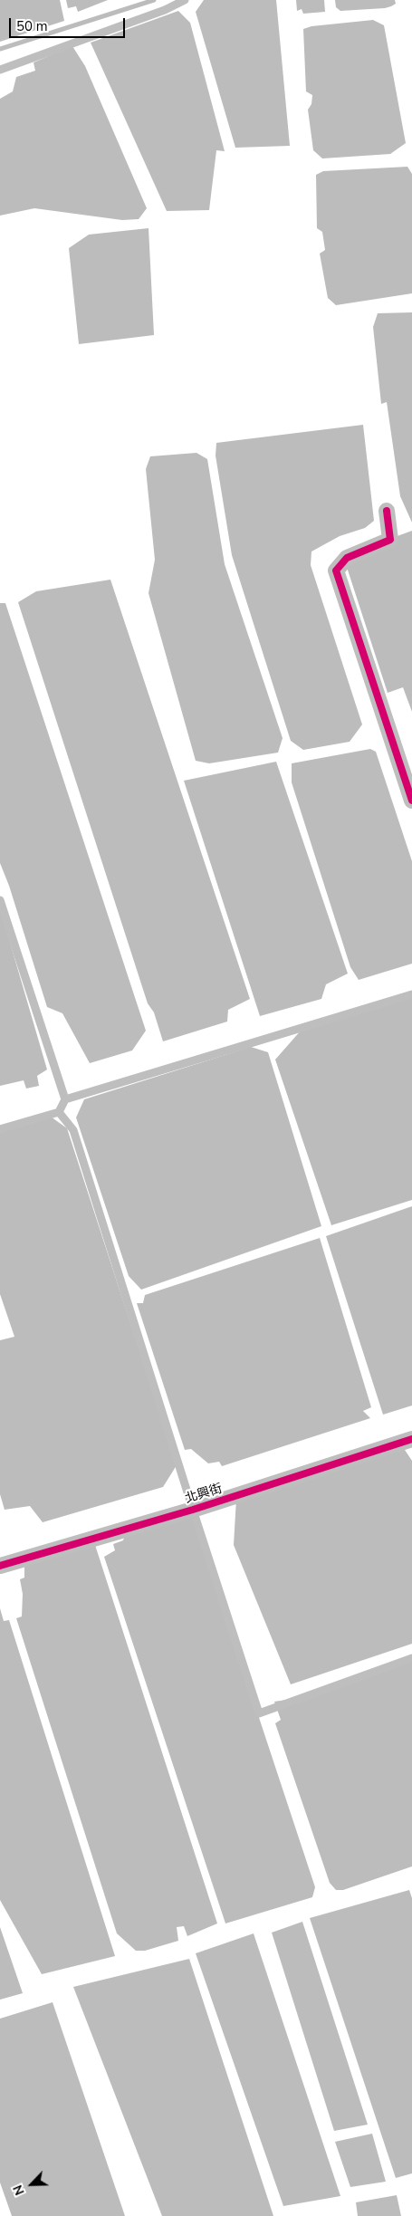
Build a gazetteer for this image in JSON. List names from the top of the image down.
{
  "streets": {
    "street": ["北興街"]
  },
  "scale_bar": "50 m",
  "north": "bottom left"
}
